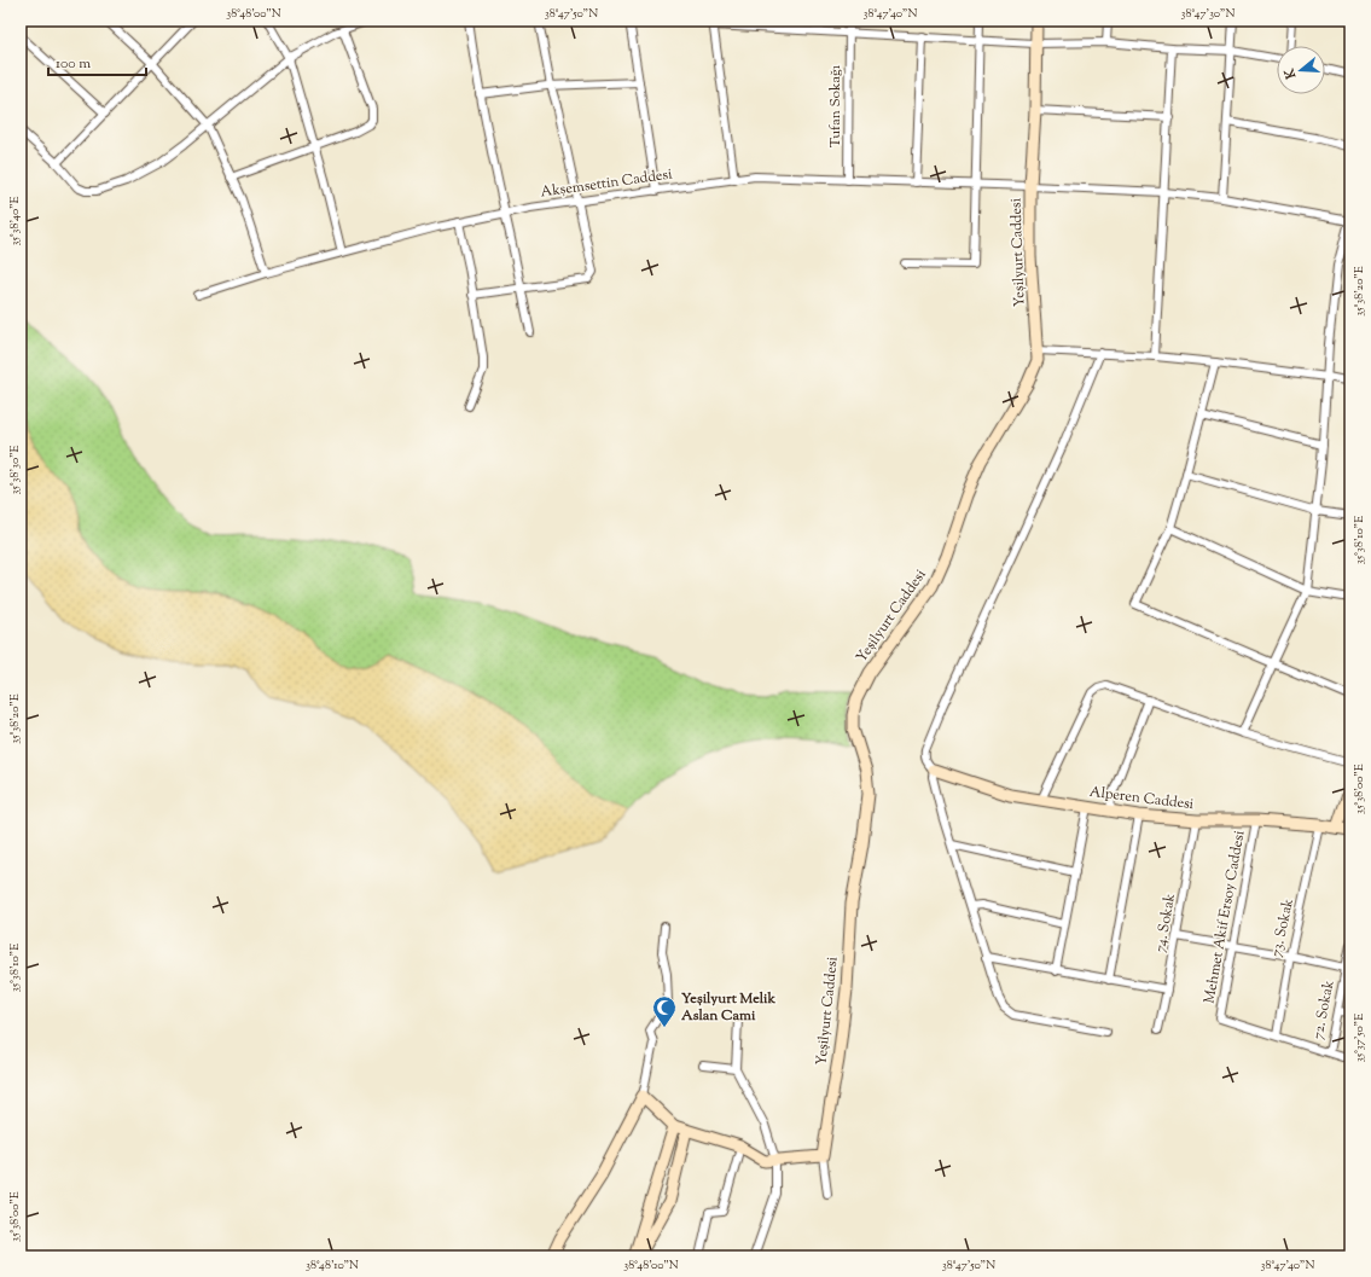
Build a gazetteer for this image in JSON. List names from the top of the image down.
{
  "streets": {
    "street": [
      "Tufan Sokağı",
      "Akşemsettin Caddesi",
      "Yeşilyurt Caddesi",
      "Alperen Caddesi",
      "Mehmet Akif Ersoy Caddesi",
      "74. Sokak",
      "73. Sokak",
      "72. Sokak"
    ]
  },
  "crossings": [
    ["Tufan Sokağı", "Akşemsettin Caddesi"],
    ["Akşemsettin Caddesi", "Yeşilyurt Caddesi"],
    ["Alperen Caddesi", "Mehmet Akif Ersoy Caddesi"],
    ["Alperen Caddesi", "74. Sokak"],
    ["Alperen Caddesi", "73. Sokak"],
    ["Mehmet Akif Ersoy Caddesi", "73. Sokak"]
  ],
  "places": {
    "mosque": ["Yeşilyurt Melik Aslan Cami"]
  },
  "scale_bar": "100 m",
  "north": "left",
  "coordinates": [
    "38°48'00\"N",
    "38°47'50\"N",
    "38°47'40\"N",
    "38°47'30\"N",
    "35°38'40\"E",
    "35°38'20\"E",
    "35°38'30\"E",
    "35°38'10\"E",
    "35°38'00\"E",
    "35°37'50\"E",
    "38°48'10\"N"
  ]
}
